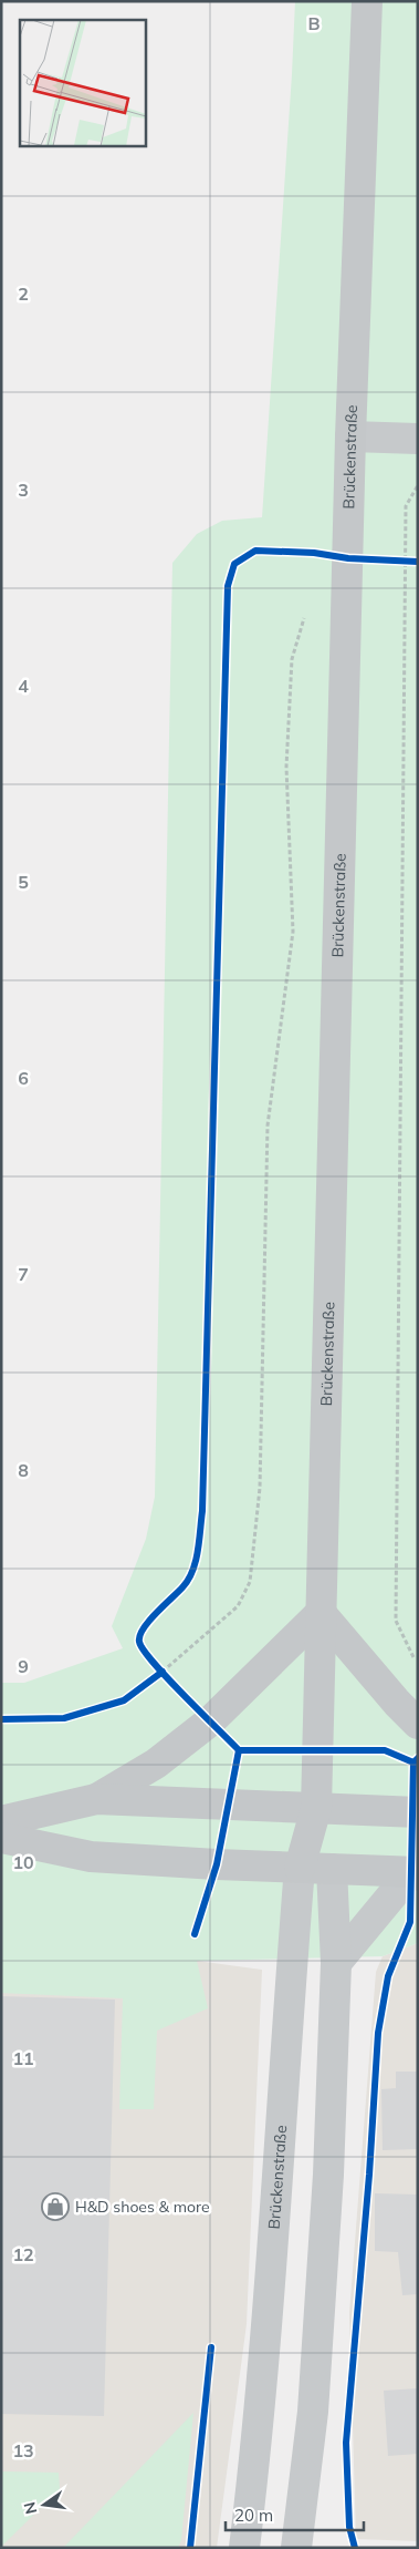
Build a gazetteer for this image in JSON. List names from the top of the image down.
{
  "streets": {
    "main road": ["Brückenstraße"]
  },
  "places": {
    "shop": ["H&D shoes & more"]
  },
  "scale_bar": "20 m",
  "north": "left",
  "grid": {
    "columns": ["B"],
    "rows": [
      "2",
      "3",
      "4",
      "5",
      "6",
      "7",
      "8",
      "9",
      "10",
      "11",
      "12",
      "13"
    ]
  }
}
